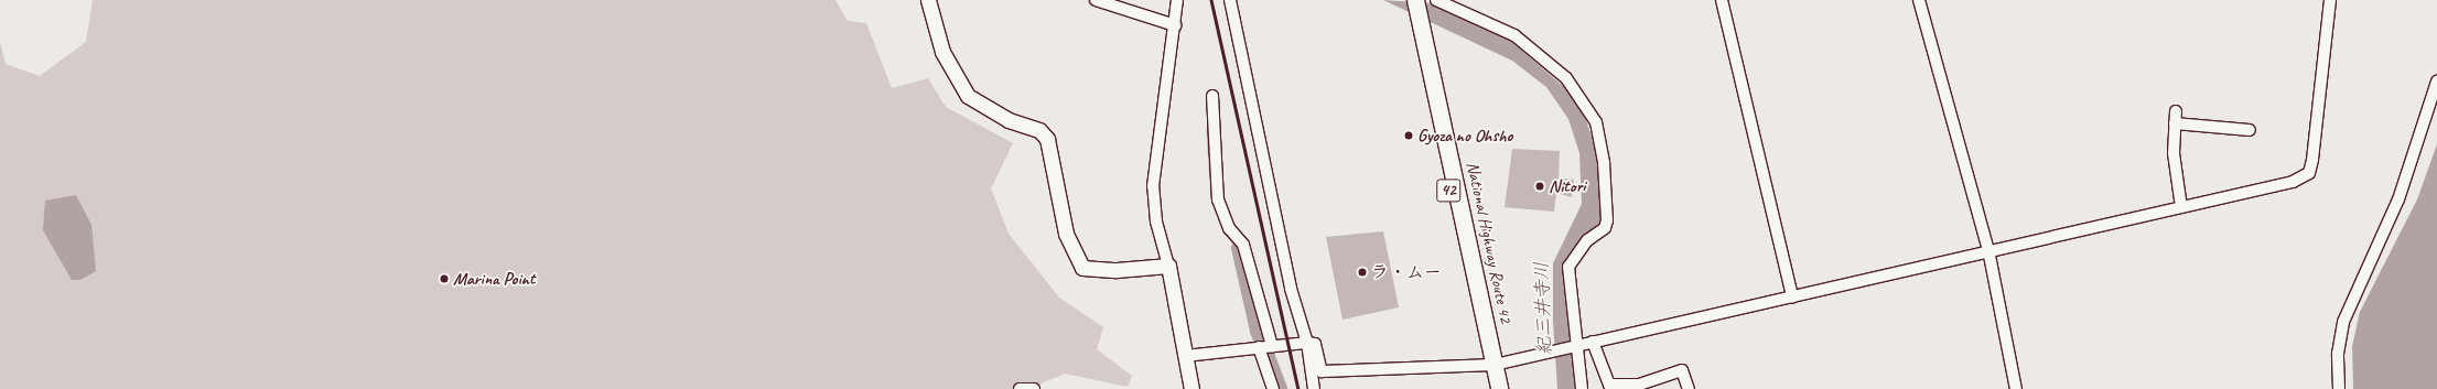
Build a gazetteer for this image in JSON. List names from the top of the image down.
{
  "streets": {
    "highway": ["42", "National Highway Route 42"]
  },
  "water": ["紀三井寺川"],
  "places": [
    "Gyoza no Ohsho",
    "Nitori",
    "ラ・ムー",
    "Marina Point"
  ]
}
